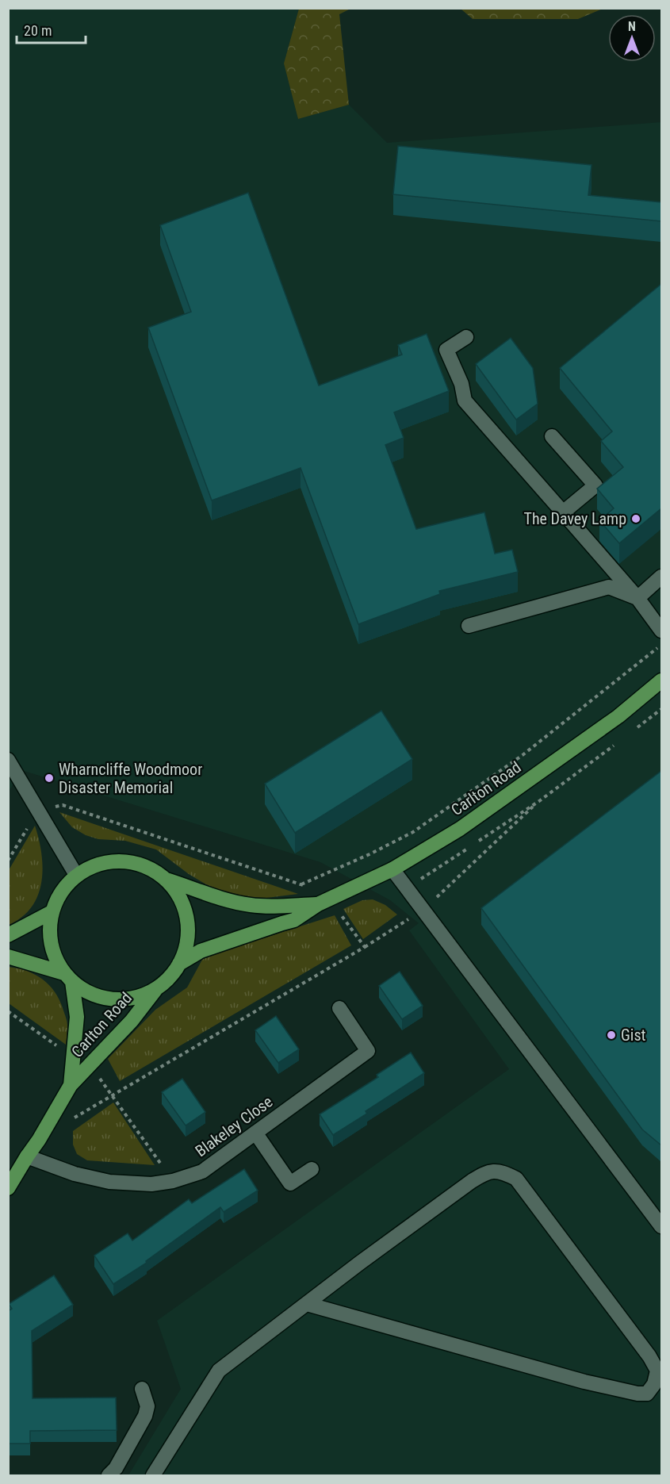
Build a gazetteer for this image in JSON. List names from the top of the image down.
{
  "streets": {
    "main road": ["Carlton Road"],
    "street": ["Blakeley Close"]
  },
  "crossings": [
    ["Carlton Road", "Blakeley Close"]
  ],
  "places": ["The Davey Lamp", "Wharncliffe Woodmoor Disaster Memorial", "Gist"],
  "scale_bar": "20 m",
  "north": "top"
}
